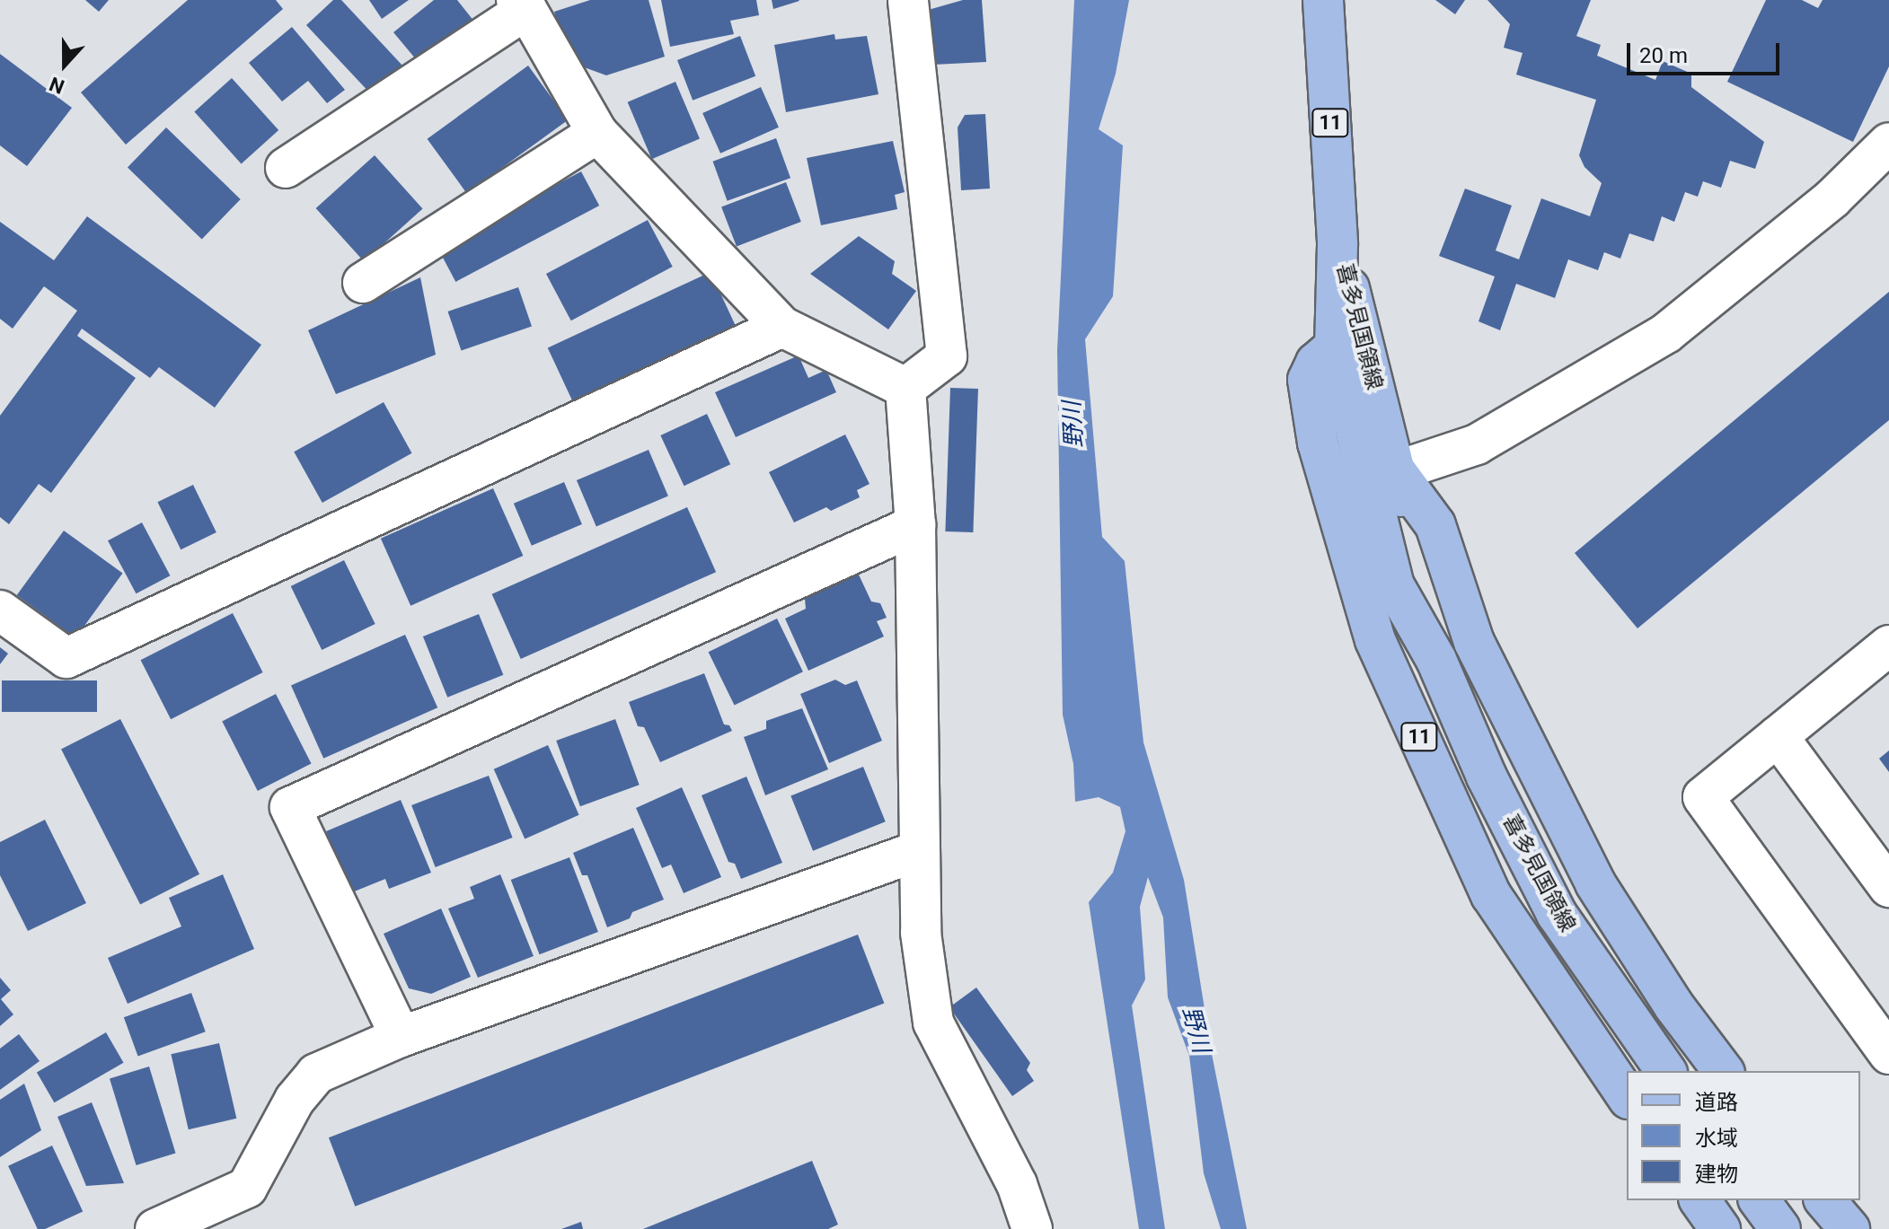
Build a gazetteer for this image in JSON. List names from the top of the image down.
{
  "streets": {
    "main road": ["11", "喜多見国領線"]
  },
  "crossings": [
    ["11", "喜多見国領線"]
  ],
  "water": ["野川"],
  "legend": ["道路", "水域", "建物"],
  "scale_bar": "20 m",
  "north": "bottom"
}
